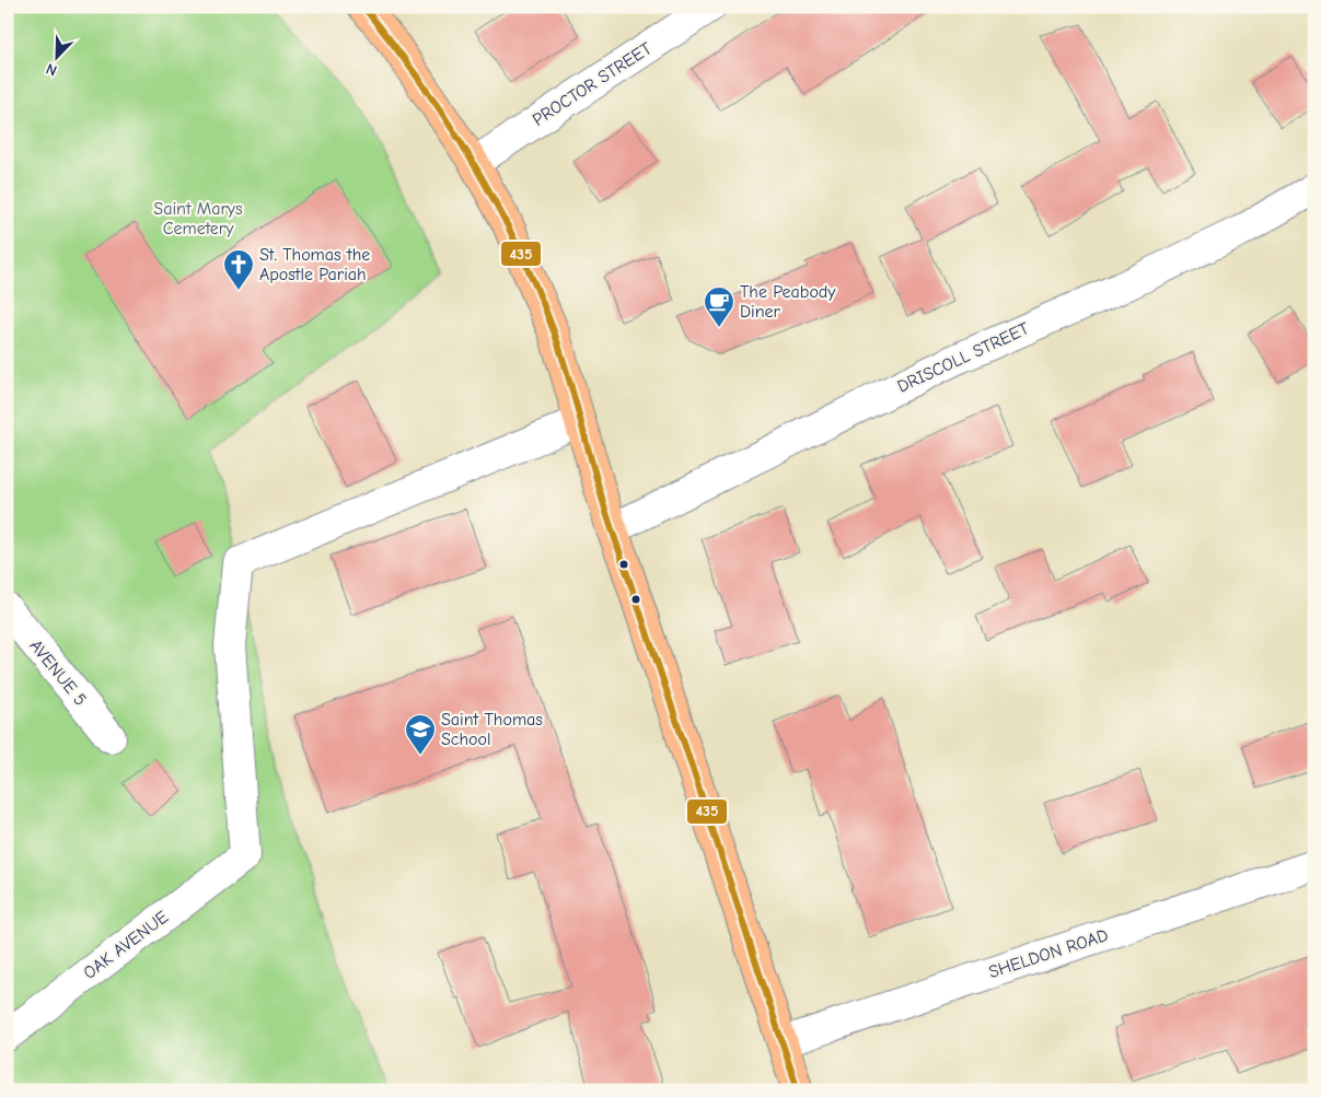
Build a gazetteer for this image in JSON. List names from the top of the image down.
{
  "streets": {
    "street": [
      "PROCTOR STREET",
      "DRISCOLL STREET",
      "AVENUE 5",
      "OAK AVENUE",
      "SHELDON ROAD"
    ]
  },
  "parks": ["Saint Marys Cemetery"],
  "places": {
    "church": ["St. Thomas the Apostle Pariah"],
    "cafe": ["The Peabody Diner"],
    "school or university": ["Saint Thomas School"]
  },
  "lines": ["transit line 435"],
  "north": "bottom left"
}
